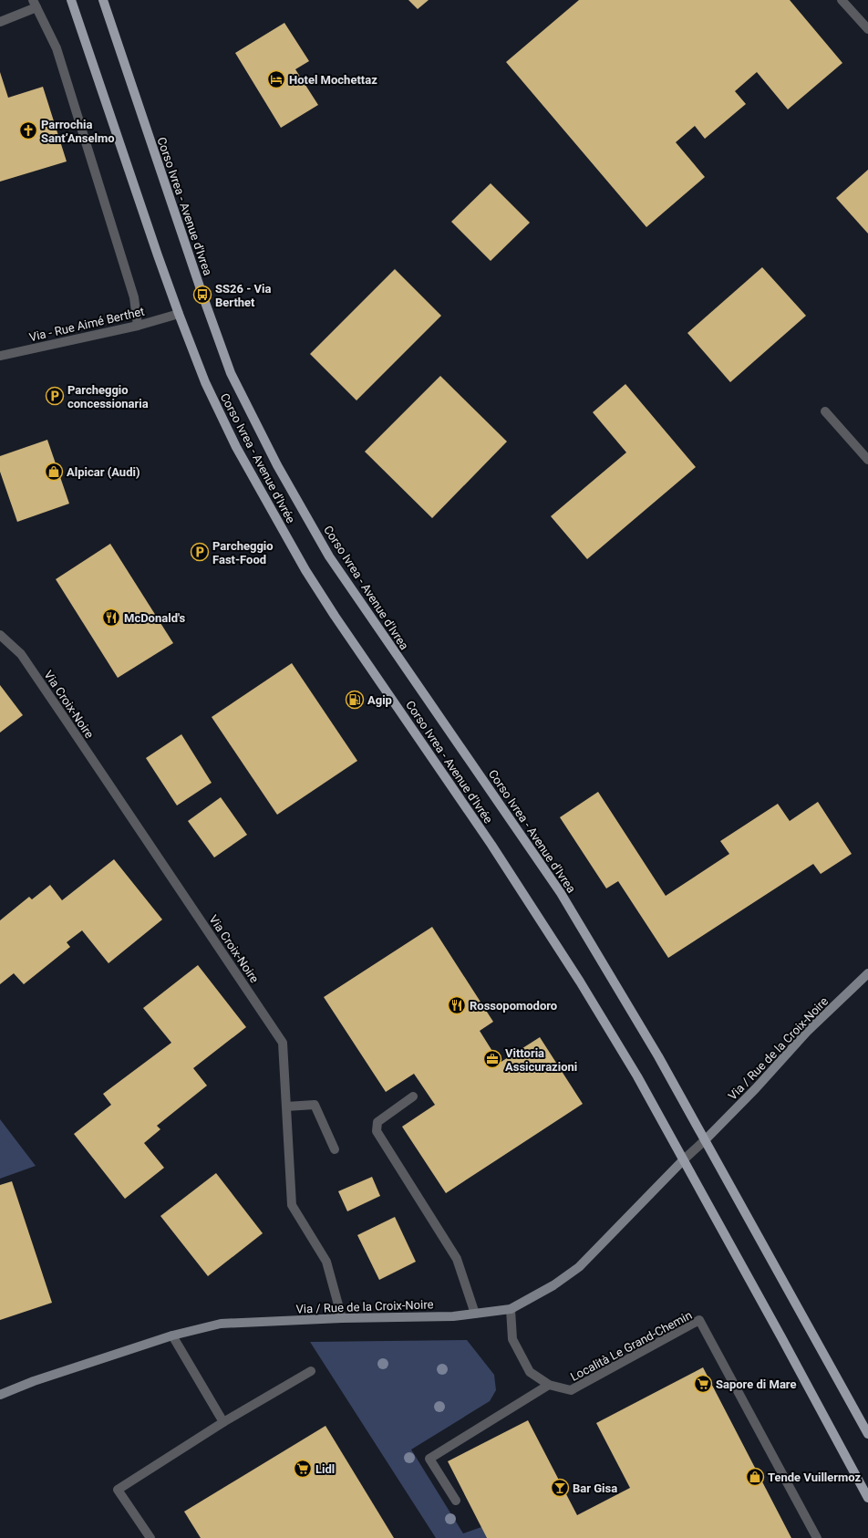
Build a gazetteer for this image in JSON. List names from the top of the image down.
{
  "streets": {
    "main road": ["Corso Ivrea - Avenue d'Ivrea", "Corso Ivrea - Avenue d'Ivrée"],
    "street": [
      "Via - Rue Aimé Berthet",
      "Via Croix-Noire",
      "Via / Rue de la Croix-Noire",
      "Località Le Grand-Chemin"
    ]
  },
  "crossings": [
    ["Corso Ivrea - Avenue d'Ivrea", "Via / Rue de la Croix-Noire"],
    ["Via - Rue Aimé Berthet", "Corso Ivrea - Avenue d'Ivrée"],
    ["Corso Ivrea - Avenue d'Ivrée", "Via / Rue de la Croix-Noire"],
    ["Via Croix-Noire", "Via / Rue de la Croix-Noire"],
    ["Via / Rue de la Croix-Noire", "Località Le Grand-Chemin"]
  ],
  "places": {
    "hotel": ["Hotel Mochettaz"],
    "church": ["Parrochia Sant’Anselmo"],
    "bus stop": ["SS26 - Via Berthet"],
    "parking": ["Parcheggio concessionaria", "Parcheggio Fast-Food"],
    "shop": ["Alpicar (Audi)", "Tende Vuillermoz"],
    "restaurant": ["McDonald's", "Rossopomodoro"],
    "fuel station": ["Agip"],
    "office": ["Vittoria Assicurazioni"],
    "supermarket": ["Sapore di Mare", "Lidl"],
    "bar": ["Bar Gisa"]
  }
}
